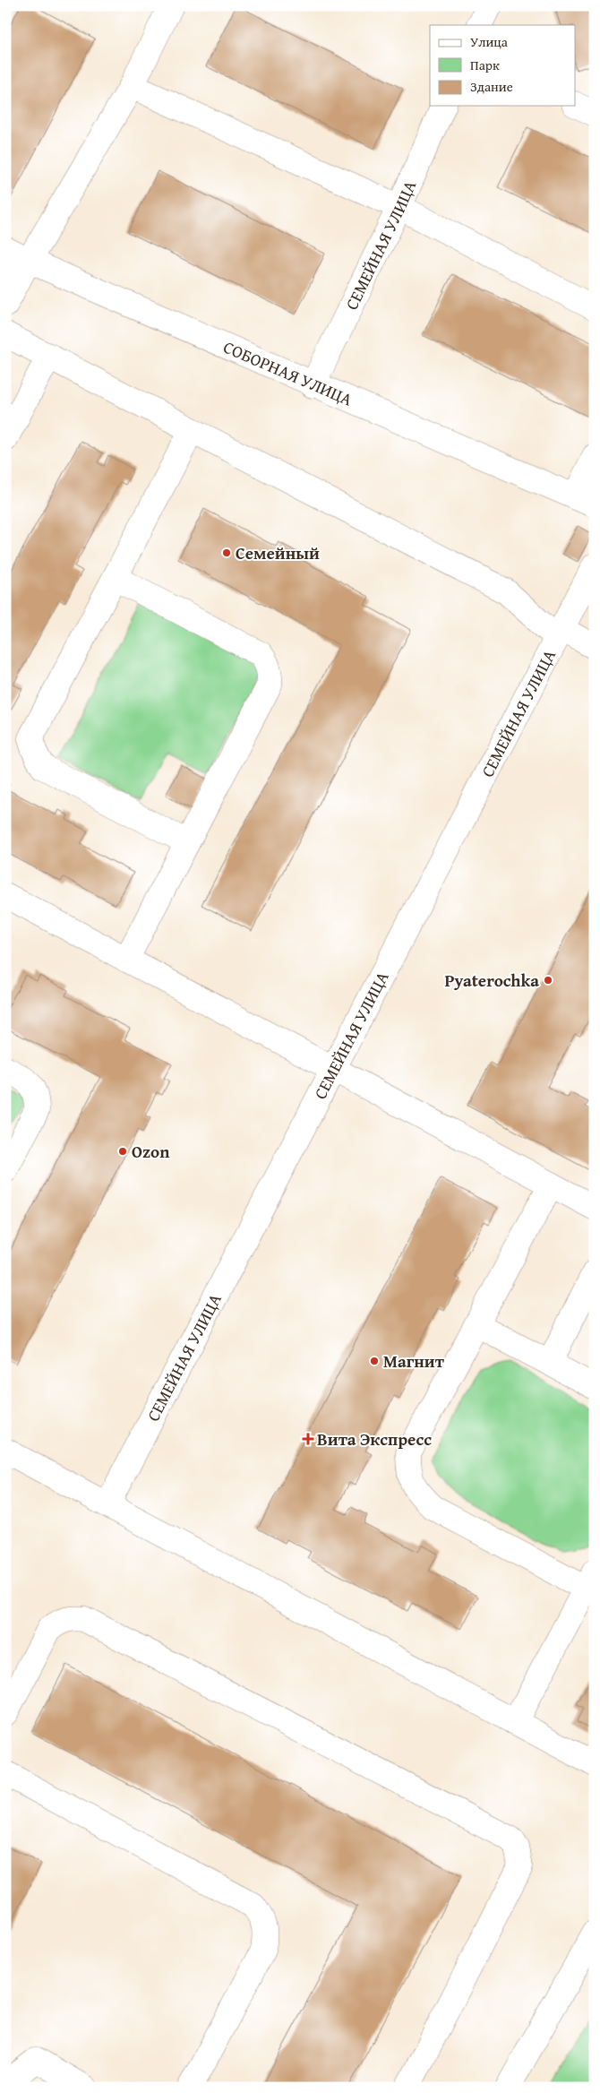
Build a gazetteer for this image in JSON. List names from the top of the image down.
{
  "streets": {
    "street": ["СЕМЕЙНАЯ УЛИЦА", "СОБОРНАЯ УЛИЦА"]
  },
  "crossings": [
    ["СЕМЕЙНАЯ УЛИЦА", "СОБОРНАЯ УЛИЦА"]
  ],
  "places": {
    "other": [
      "Семейный",
      "Pyaterochka",
      "Ozon",
      "Магнит"
    ],
    "health": ["Вита Экспресс"]
  },
  "legend": ["Улица", "Парк", "Здание"]
}
